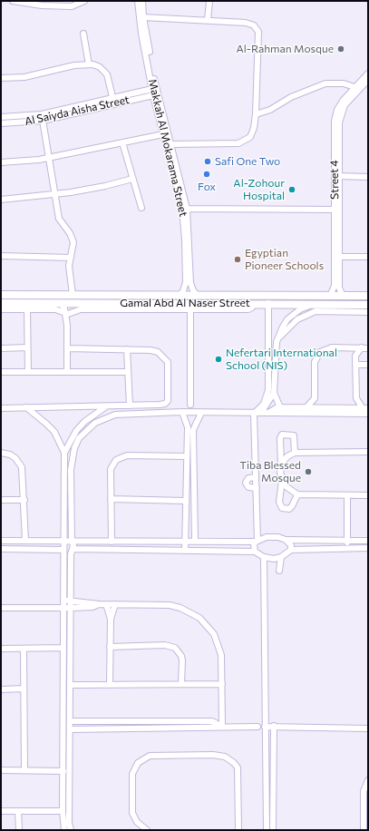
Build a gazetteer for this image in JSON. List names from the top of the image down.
{
  "streets": {
    "main road": ["Gamal Abd Al Naser Street"],
    "street": ["Al Saiyda Aisha Street", "Makkah Al Mokarama Street", "Street 4"]
  },
  "crossings": [
    ["Al Saiyda Aisha Street", "Makkah Al Mokarama Street"],
    ["Makkah Al Mokarama Street", "Gamal Abd Al Naser Street"],
    ["Street 4", "Gamal Abd Al Naser Street"]
  ],
  "places": [
    "Al-Rahman Mosque",
    "Safi One Two",
    "Fox",
    "Al-Zohour Hospital",
    "Egyptian Pioneer Schools",
    "Nefertari International School (NIS)",
    "Tiba Blessed Mosque"
  ]
}
